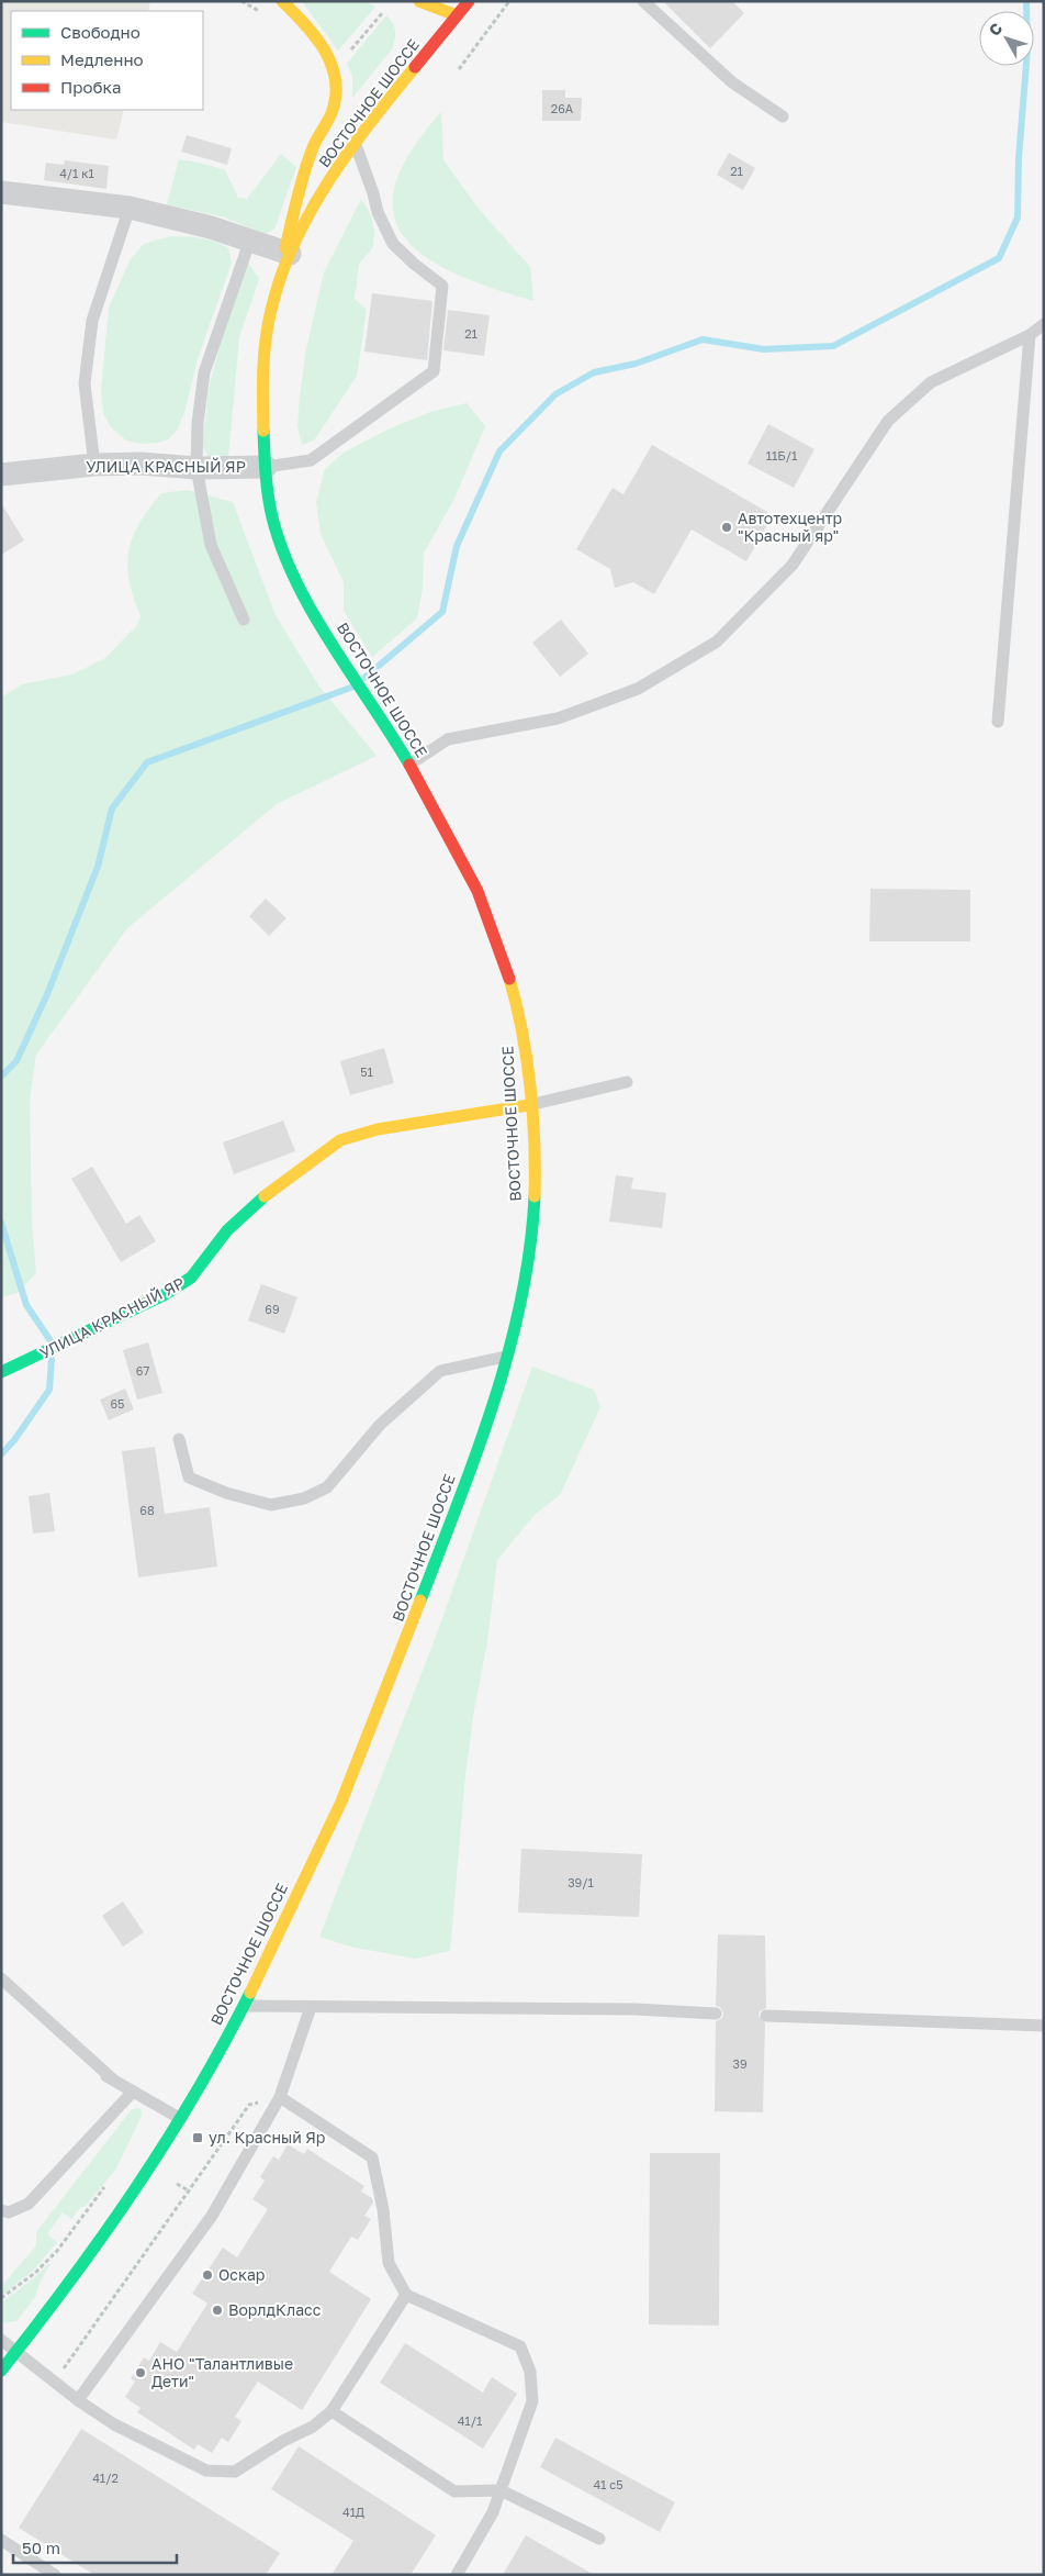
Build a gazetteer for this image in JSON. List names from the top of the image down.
{
  "streets": {
    "main road": ["ВОСТОЧНОЕ ШОССЕ", "УЛИЦА КРАСНЫЙ ЯР"]
  },
  "crossings": [
    ["ВОСТОЧНОЕ ШОССЕ", "УЛИЦА КРАСНЫЙ ЯР"]
  ],
  "places": {
    "other": [
      "Автотехцентр \"Красный яр\"",
      "Оскар",
      "ВорлдКласс",
      "АНО \"Талантливые Дети\""
    ],
    "transit": ["ул. Красный Яр"]
  },
  "house_numbers": [
    "26А",
    "21",
    "4/1 к1",
    "21",
    "11Б/1",
    "51",
    "69",
    "67",
    "65",
    "68",
    "39/1",
    "39",
    "41/1",
    "41/2",
    "41 с5",
    "41Д"
  ],
  "legend": ["Свободно", "Медленно", "Пробка"],
  "scale_bar": "50 m",
  "north": "top left"
}
